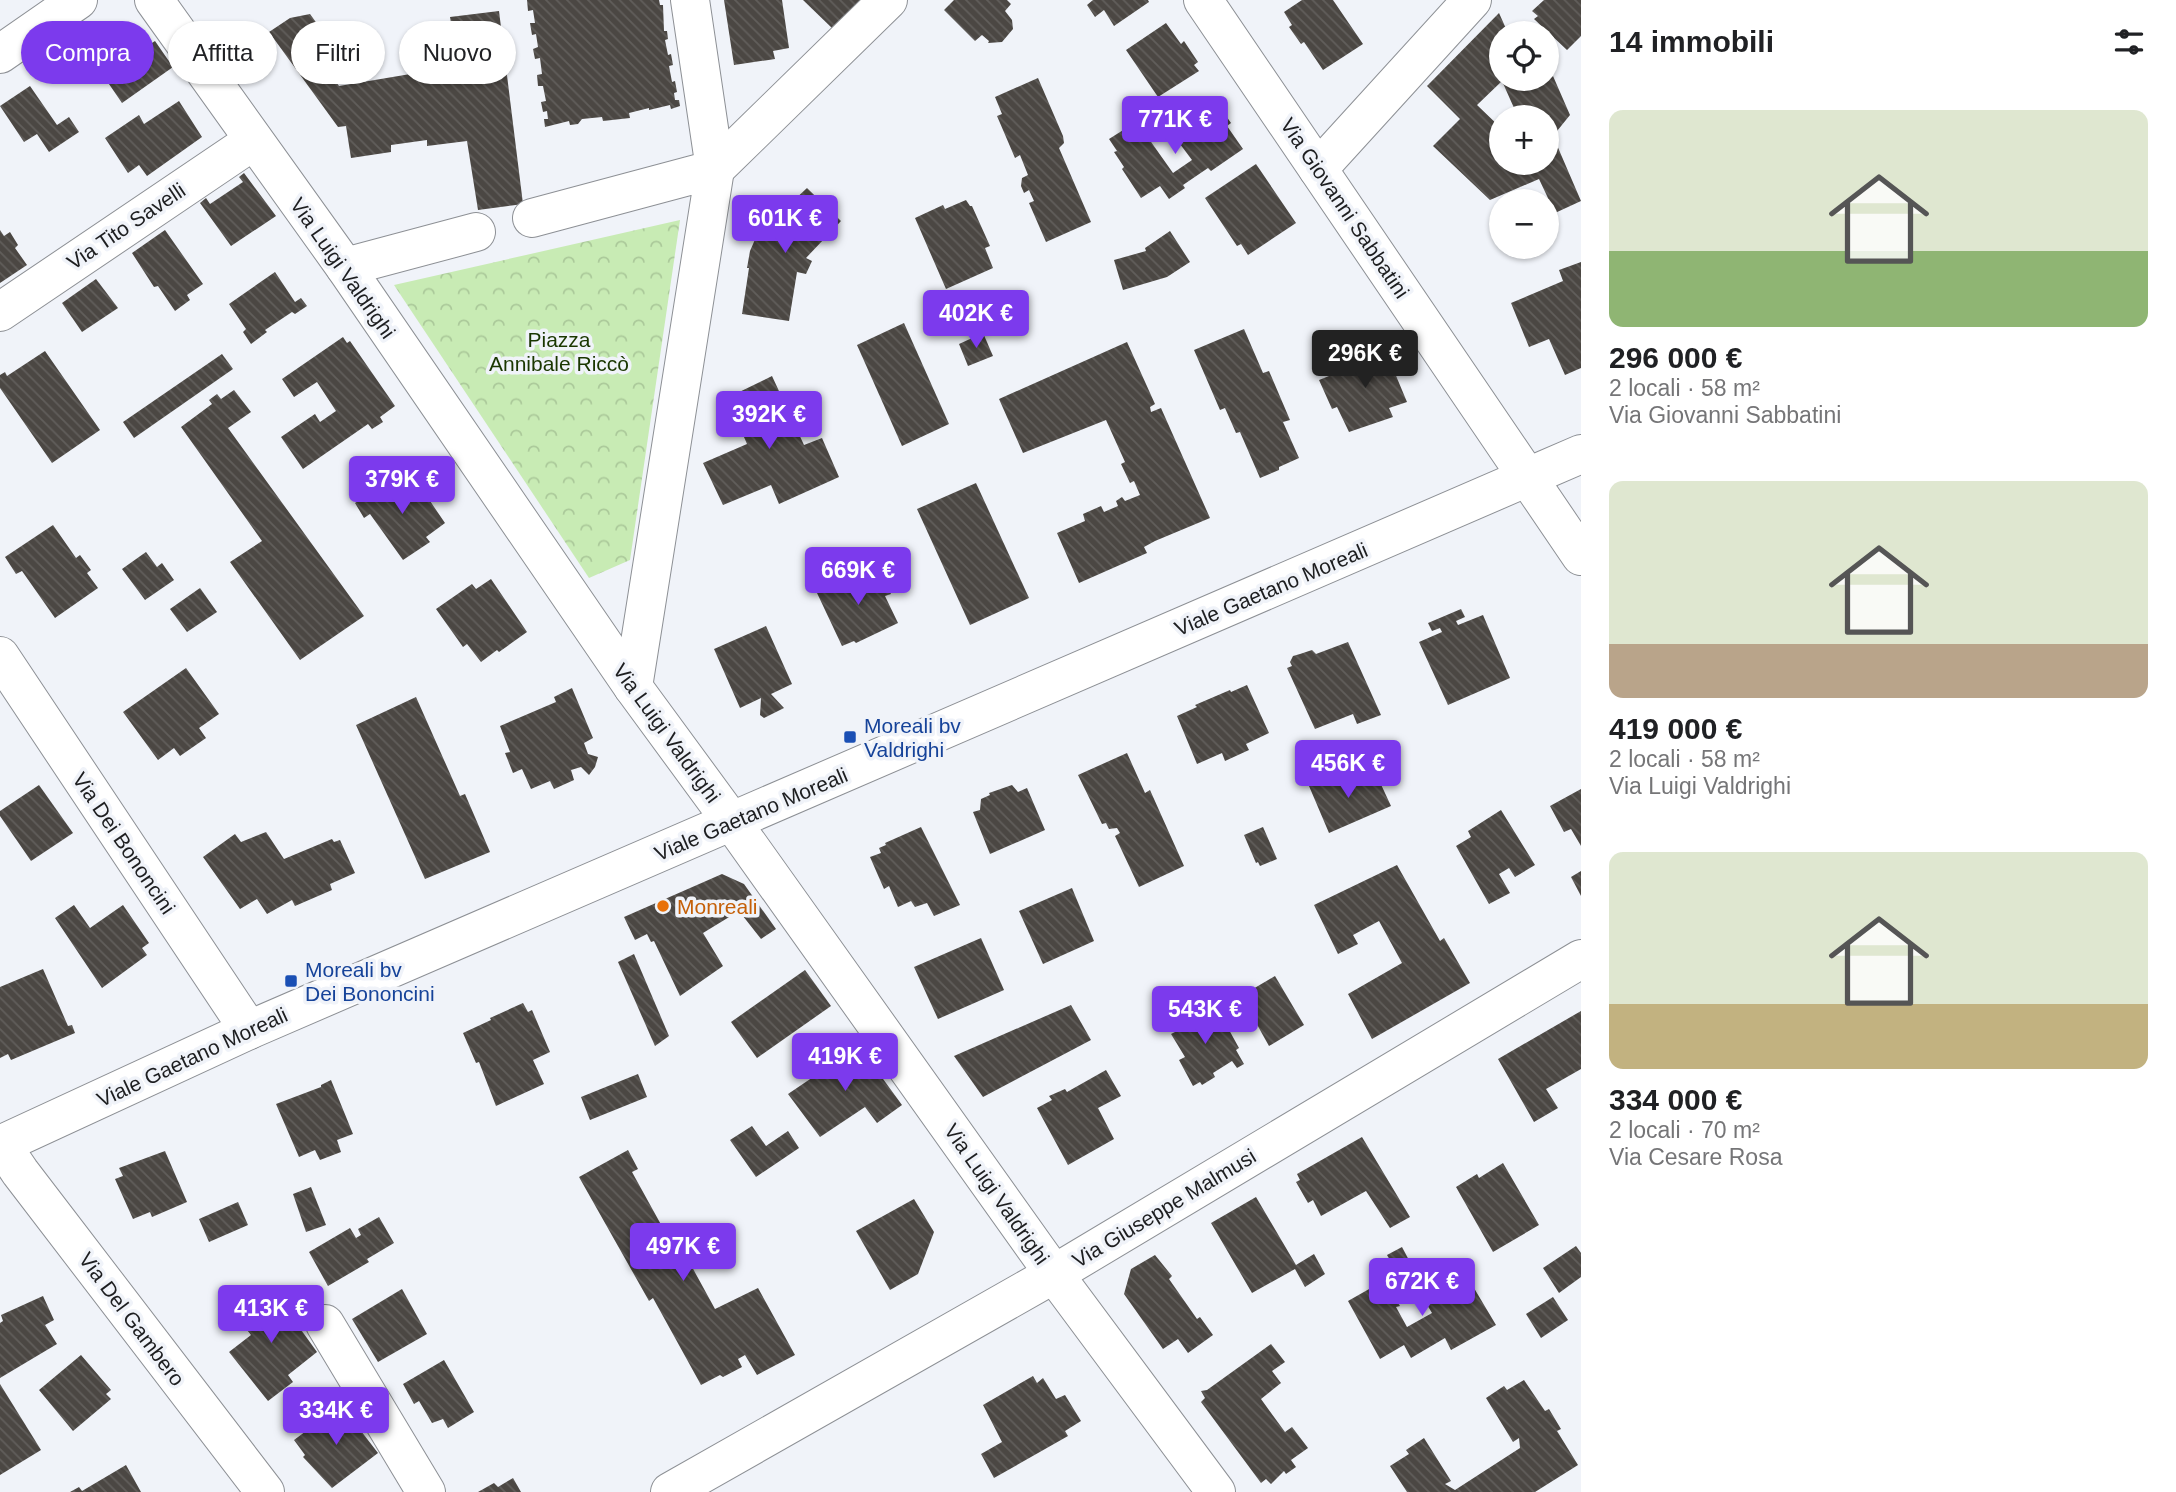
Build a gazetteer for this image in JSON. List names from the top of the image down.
{
  "streets": {
    "street": [
      "Via Giovanni Sabbatini",
      "Via Tito Savelli",
      "Via Luigi Valdrighi",
      "Viale Gaetano Moreali",
      "Via Dei Bononcini",
      "Via Giuseppe Malmusi",
      "Via Del Gambero"
    ]
  },
  "crossings": [
    ["Via Giovanni Sabbatini", "Viale Gaetano Moreali"],
    ["Via Tito Savelli", "Via Luigi Valdrighi"],
    ["Via Luigi Valdrighi", "Viale Gaetano Moreali"],
    ["Via Luigi Valdrighi", "Via Giuseppe Malmusi"],
    ["Viale Gaetano Moreali", "Via Dei Bononcini"],
    ["Viale Gaetano Moreali", "Via Del Gambero"]
  ],
  "parks": ["Piazza Annibale Riccò"],
  "places": {
    "transit": ["Moreali bv Valdrighi", "Moreali bv Dei Bononcini"],
    "other": ["Monreali"]
  },
  "page": {
    "heading": "14 immobili",
    "map_buttons": ["+", "−"],
    "chip": [
      "Compra",
      "Affitta",
      "Filtri",
      "Nuovo"
    ],
    "list": [
      {
        "name": "296 000 €",
        "note": "2 locali · 58 m² · Via Giovanni Sabbatini"
      },
      {
        "name": "419 000 €",
        "note": "2 locali · 58 m² · Via Luigi Valdrighi"
      },
      {
        "name": "334 000 €",
        "note": "2 locali · 70 m² · Via Cesare Rosa"
      }
    ],
    "price": [
      "771K €",
      "601K €",
      "402K €",
      "296K €",
      "392K €",
      "379K €",
      "669K €",
      "456K €",
      "543K €",
      "419K €",
      "497K €",
      "672K €",
      "413K €",
      "334K €"
    ]
  }
}
